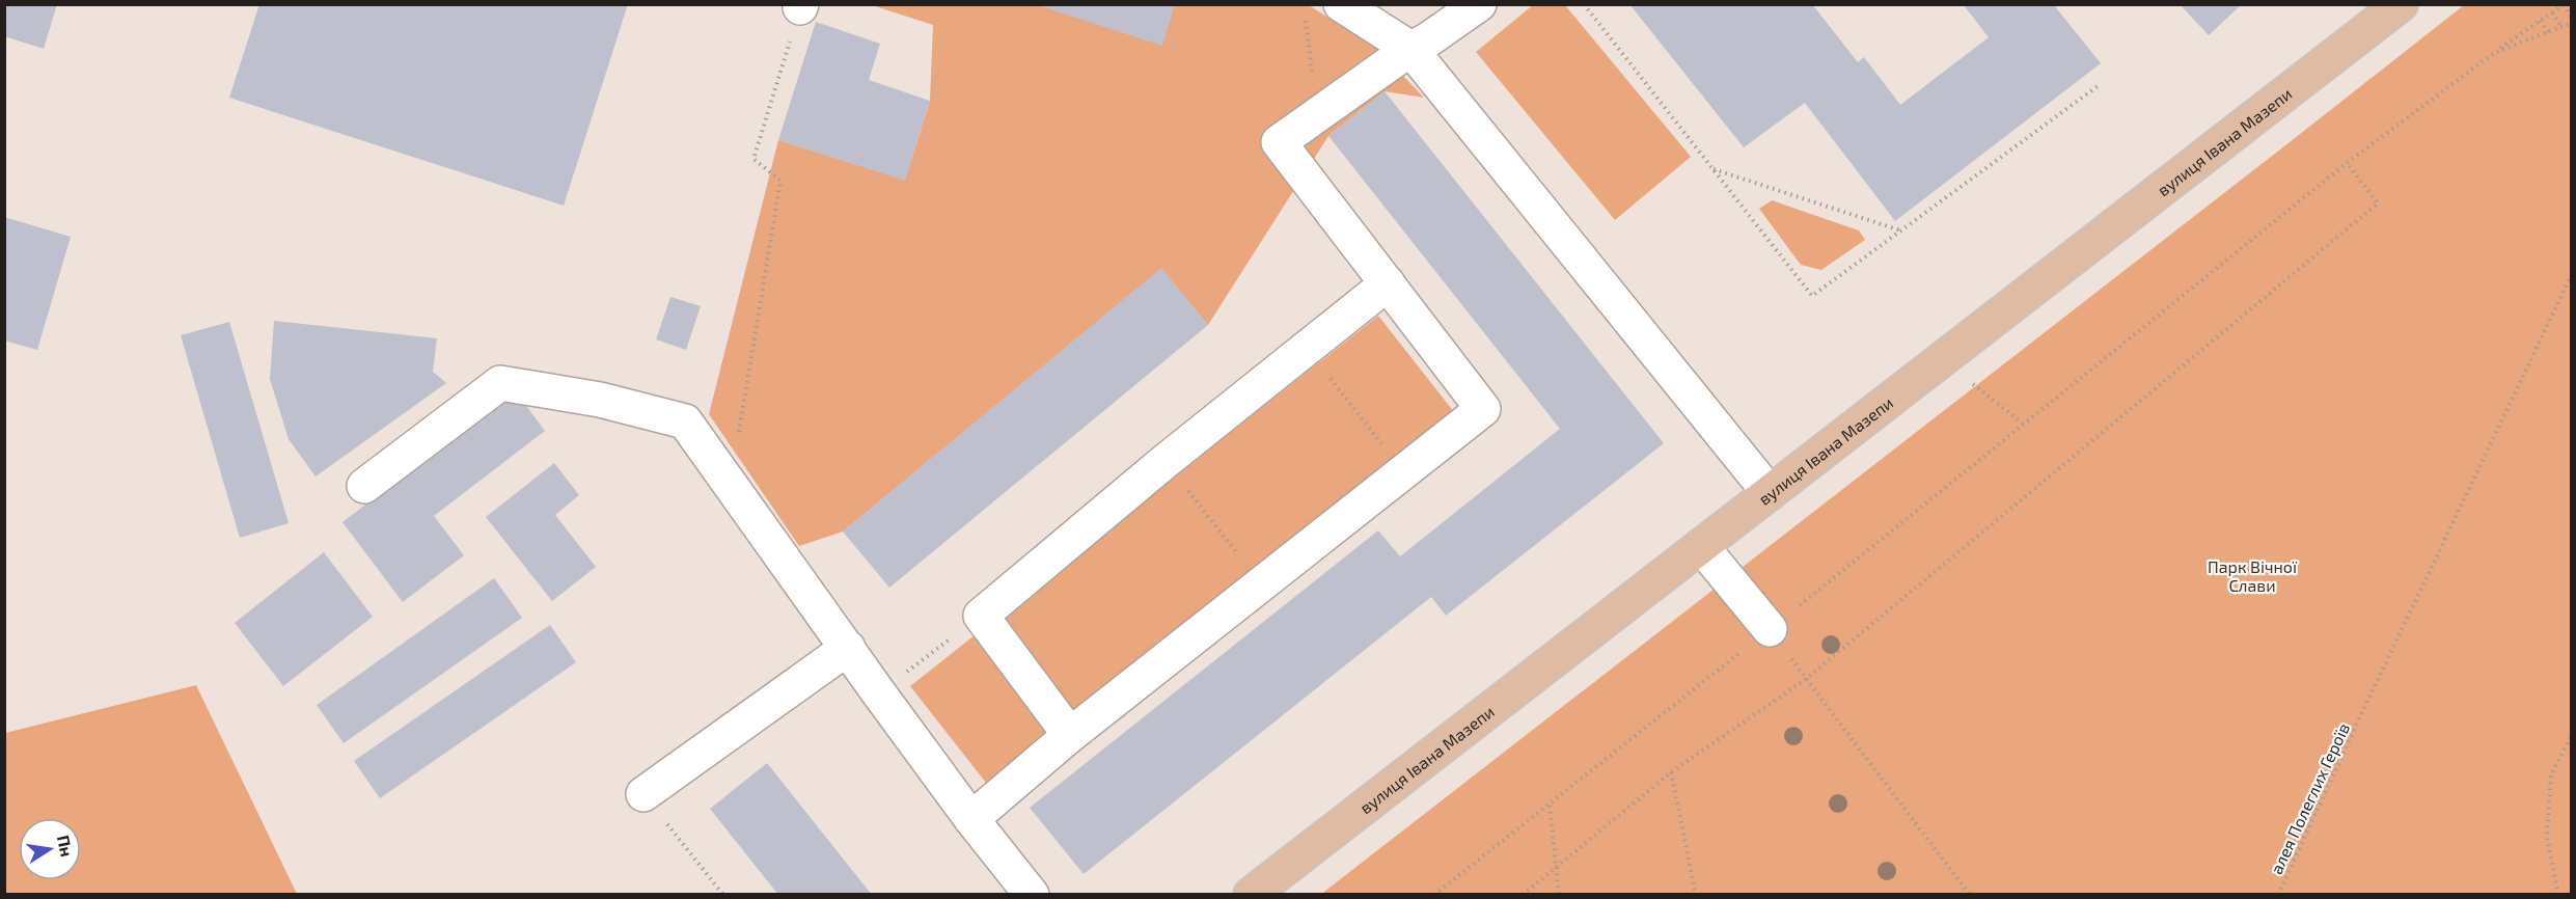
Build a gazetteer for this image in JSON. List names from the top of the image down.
{
  "streets": {
    "main road": ["вулиця Івана Мазепи"],
    "path": ["алея Полеглих Героїв"]
  },
  "parks": ["Парк Вічної Слави"],
  "north": "right"
}
